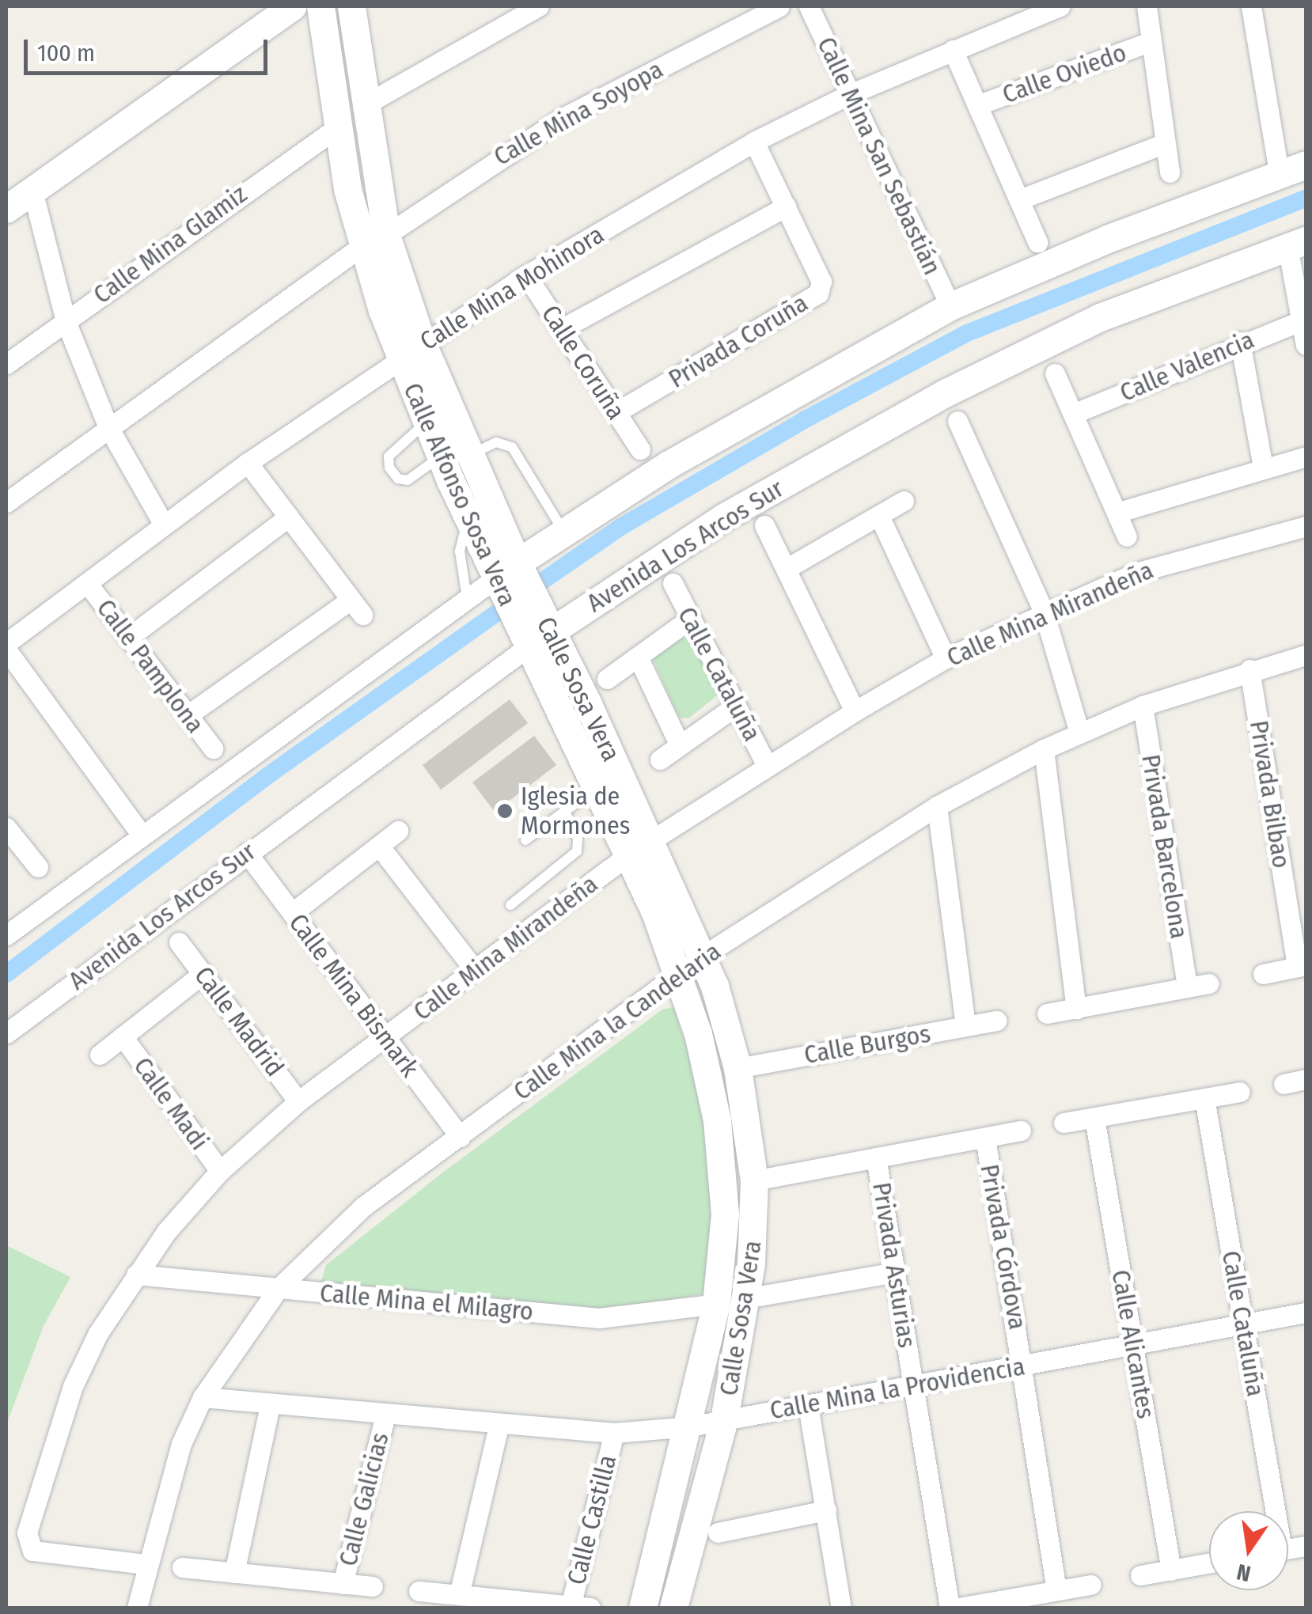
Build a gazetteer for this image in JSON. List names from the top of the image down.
{
  "streets": {
    "main road": ["Calle Alfonso Sosa Vera", "Avenida Los Arcos Sur", "Calle Sosa Vera"],
    "street": [
      "Calle Oviedo",
      "Calle Mina Soyopa",
      "Calle Mina San Sebastián",
      "Calle Mina Glamiz",
      "Calle Mina Mohinora",
      "Privada Coruña",
      "Calle Coruña",
      "Calle Valencia",
      "Calle Mina Mirandeña",
      "Calle Pamplona",
      "Calle Cataluña",
      "Privada Bilbao",
      "Privada Barcelona",
      "Calle Mina Bismark",
      "Calle Madrid",
      "Calle Mina la Candelaria",
      "Calle Burgos",
      "Calle Madi",
      "Privada Córdova",
      "Privada Asturias",
      "Calle Mina el Milagro",
      "Calle Alicantes",
      "Calle Mina la Providencia",
      "Calle Galicias",
      "Calle Castilla"
    ]
  },
  "crossings": [
    ["Calle Oviedo", "Calle Mina Mohinora"],
    ["Calle Mina Soyopa", "Calle Sosa Vera"],
    ["Calle Mina San Sebastián", "Calle Mina Mohinora"],
    ["Calle Mina Glamiz", "Calle Alfonso Sosa Vera"],
    ["Calle Mina Mohinora", "Privada Coruña"],
    ["Calle Mina Mohinora", "Calle Coruña"],
    ["Calle Mina Mohinora", "Calle Alfonso Sosa Vera"],
    ["Calle Mina Mohinora", "Calle Pamplona"],
    ["Calle Mina Mohinora", "Calle Sosa Vera"],
    ["Privada Coruña", "Calle Coruña"],
    ["Calle Alfonso Sosa Vera", "Calle Sosa Vera"],
    ["Avenida Los Arcos Sur", "Calle Sosa Vera"],
    ["Avenida Los Arcos Sur", "Calle Mina Bismark"],
    ["Calle Mina Mirandeña", "Calle Cataluña"],
    ["Calle Mina Mirandeña", "Calle Sosa Vera"],
    ["Calle Mina Mirandeña", "Calle Mina Bismark"],
    ["Calle Mina Mirandeña", "Calle Madrid"],
    ["Calle Mina Mirandeña", "Calle Mina la Candelaria"],
    ["Calle Mina Mirandeña", "Calle Madi"],
    ["Calle Mina Mirandeña", "Calle Mina el Milagro"],
    ["Calle Cataluña", "Calle Mina la Providencia"],
    ["Calle Sosa Vera", "Calle Mina la Candelaria"],
    ["Calle Sosa Vera", "Calle Burgos"],
    ["Calle Sosa Vera", "Privada Córdova"],
    ["Calle Sosa Vera", "Calle Mina la Providencia"],
    ["Privada Bilbao", "Calle Mina la Candelaria"],
    ["Privada Barcelona", "Calle Mina la Candelaria"],
    ["Calle Mina Bismark", "Calle Mina la Candelaria"],
    ["Calle Madrid", "Calle Madi"],
    ["Calle Mina la Candelaria", "Calle Mina el Milagro"],
    ["Calle Mina la Candelaria", "Calle Mina la Providencia"],
    ["Privada Córdova", "Privada Asturias"],
    ["Privada Córdova", "Calle Mina la Providencia"],
    ["Privada Asturias", "Calle Mina la Providencia"],
    ["Calle Alicantes", "Calle Mina la Providencia"],
    ["Calle Mina la Providencia", "Calle Galicias"],
    ["Calle Mina la Providencia", "Calle Castilla"]
  ],
  "places": ["Iglesia de Mormones"],
  "scale_bar": "100 m",
  "north": "bottom"
}
